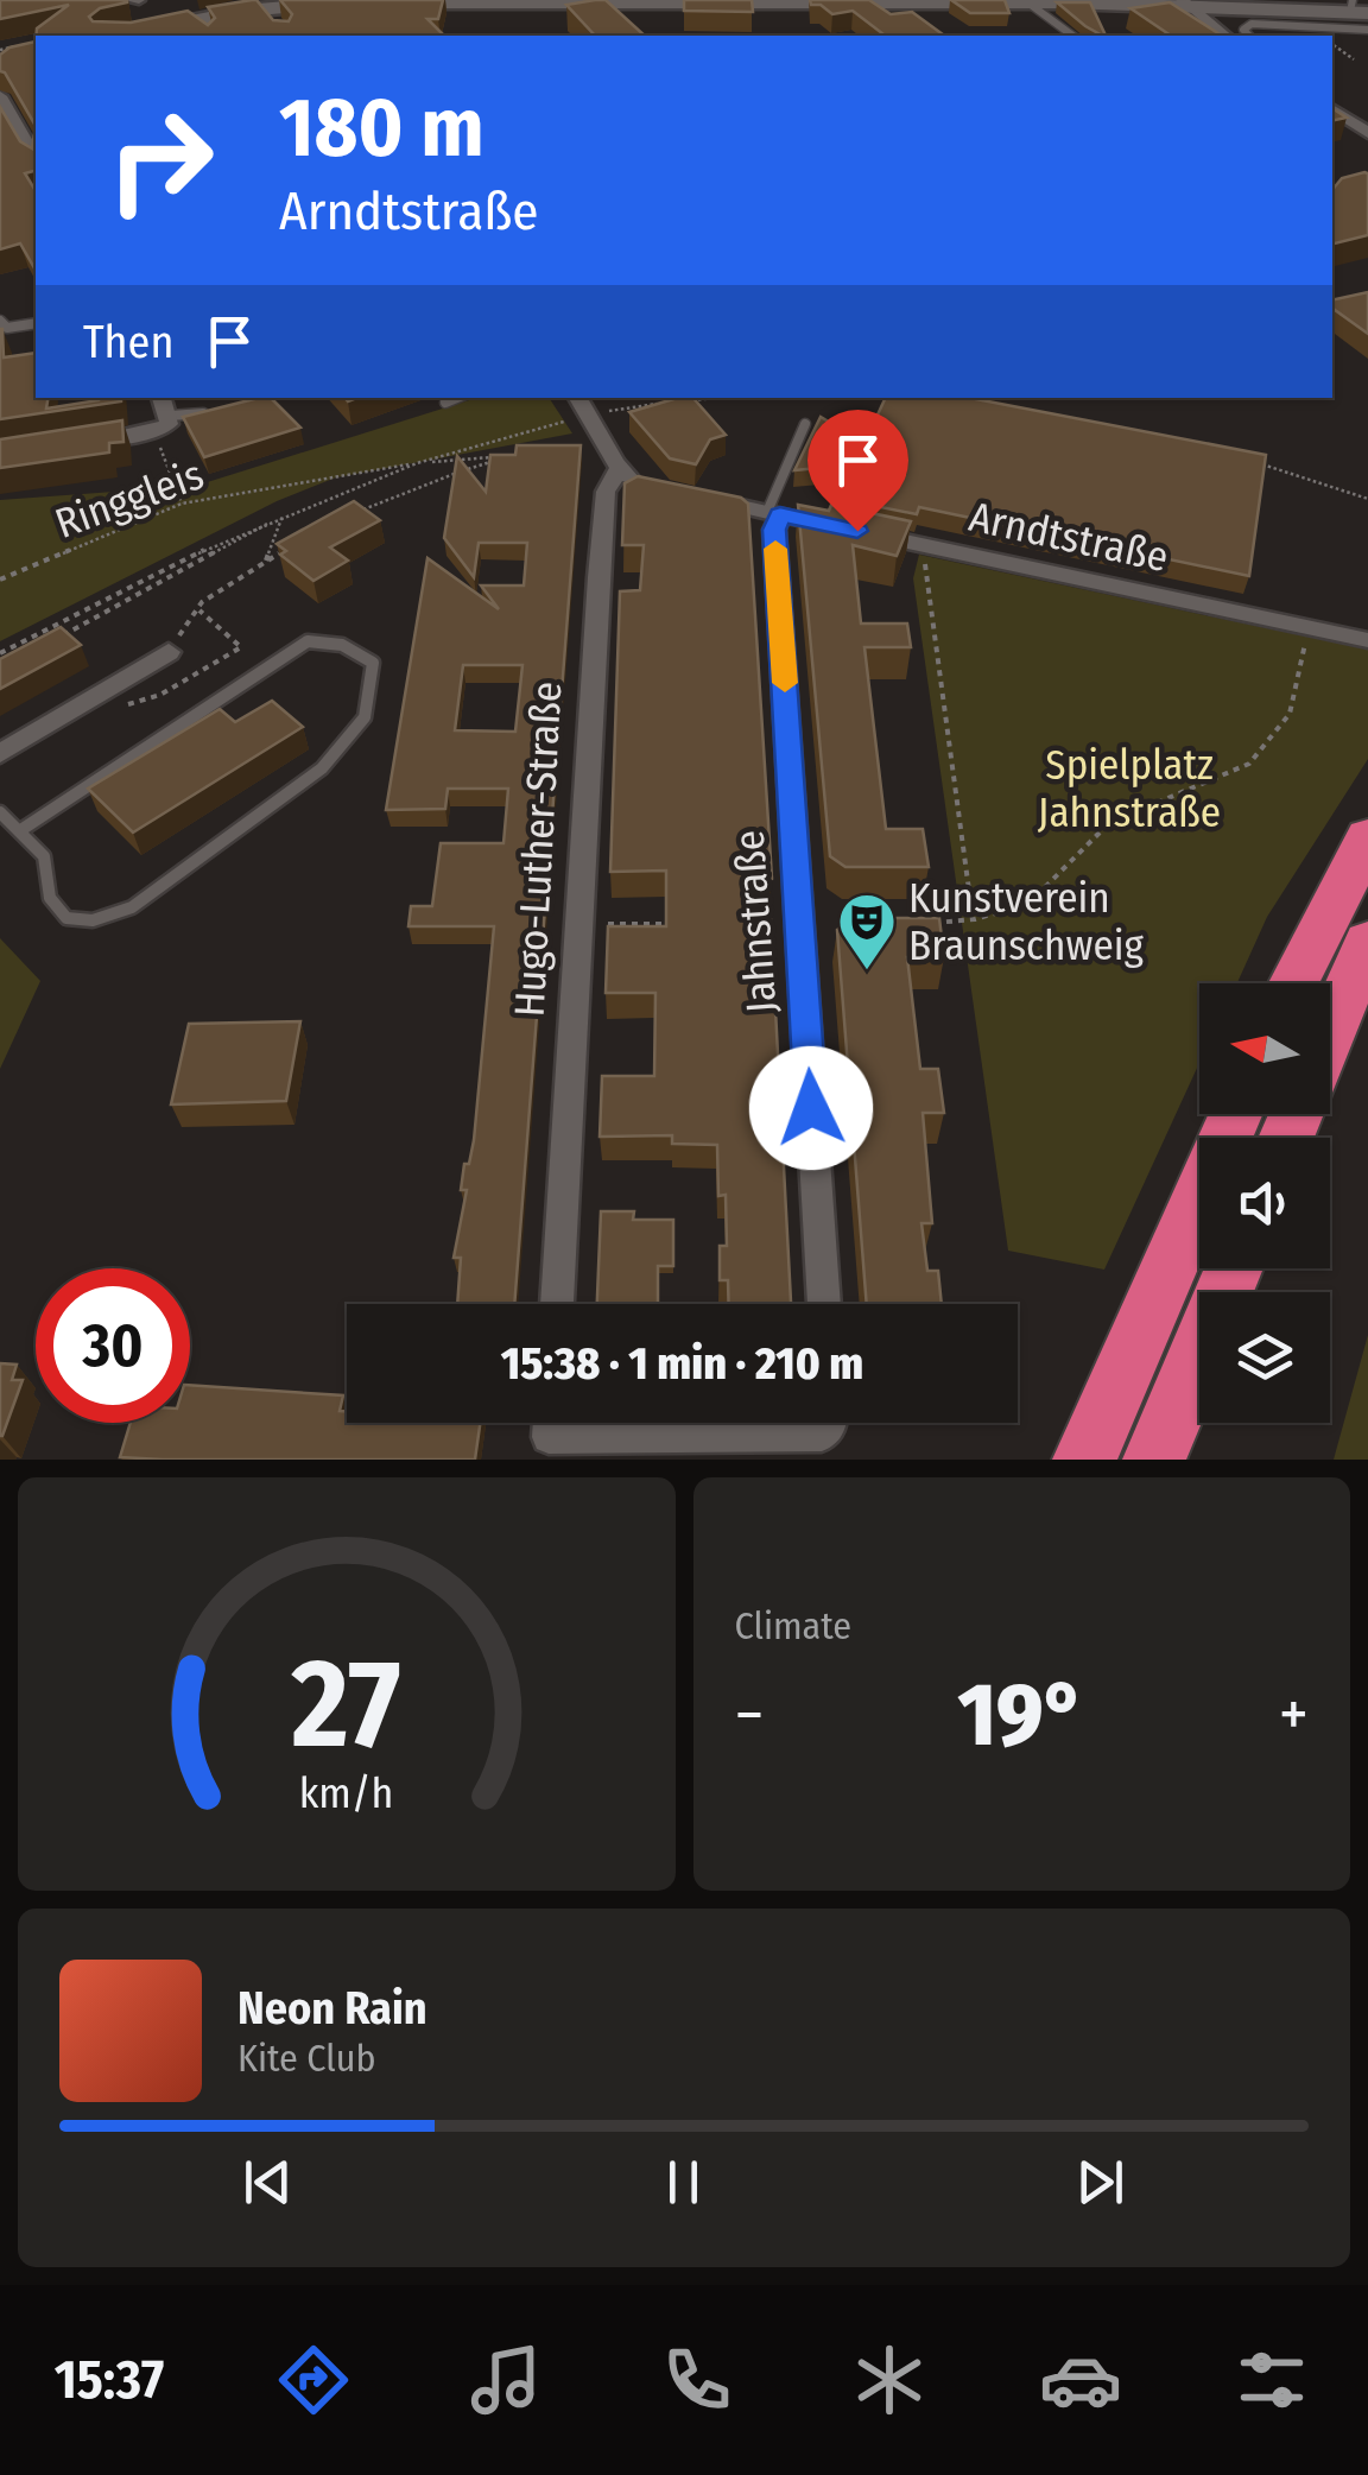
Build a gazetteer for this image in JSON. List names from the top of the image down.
{
  "streets": {
    "street": ["Arndtstraße", "Hugo-Luther-Straße", "Jahnstraße"],
    "path": ["Ringgleis"]
  },
  "crossings": [
    ["Arndtstraße", "Jahnstraße"]
  ],
  "parks": ["Spielplatz Jahnstraße"],
  "places": {
    "theatre": ["Kunstverein Braunschweig"]
  },
  "north": "left",
  "page": {
    "turn": ["180 m", "Arndtstraße"],
    "then": "Then",
    "limit": "30",
    "trip": "15:38 · 1 min · 210 m",
    "tile": "Climate",
    "heat": ["−", "19°", "+"],
    "song": ["Neon Rain", "Kite Club"],
    "tabs": "15:37",
    "gauge": ["27", "km/h"]
  }
}
